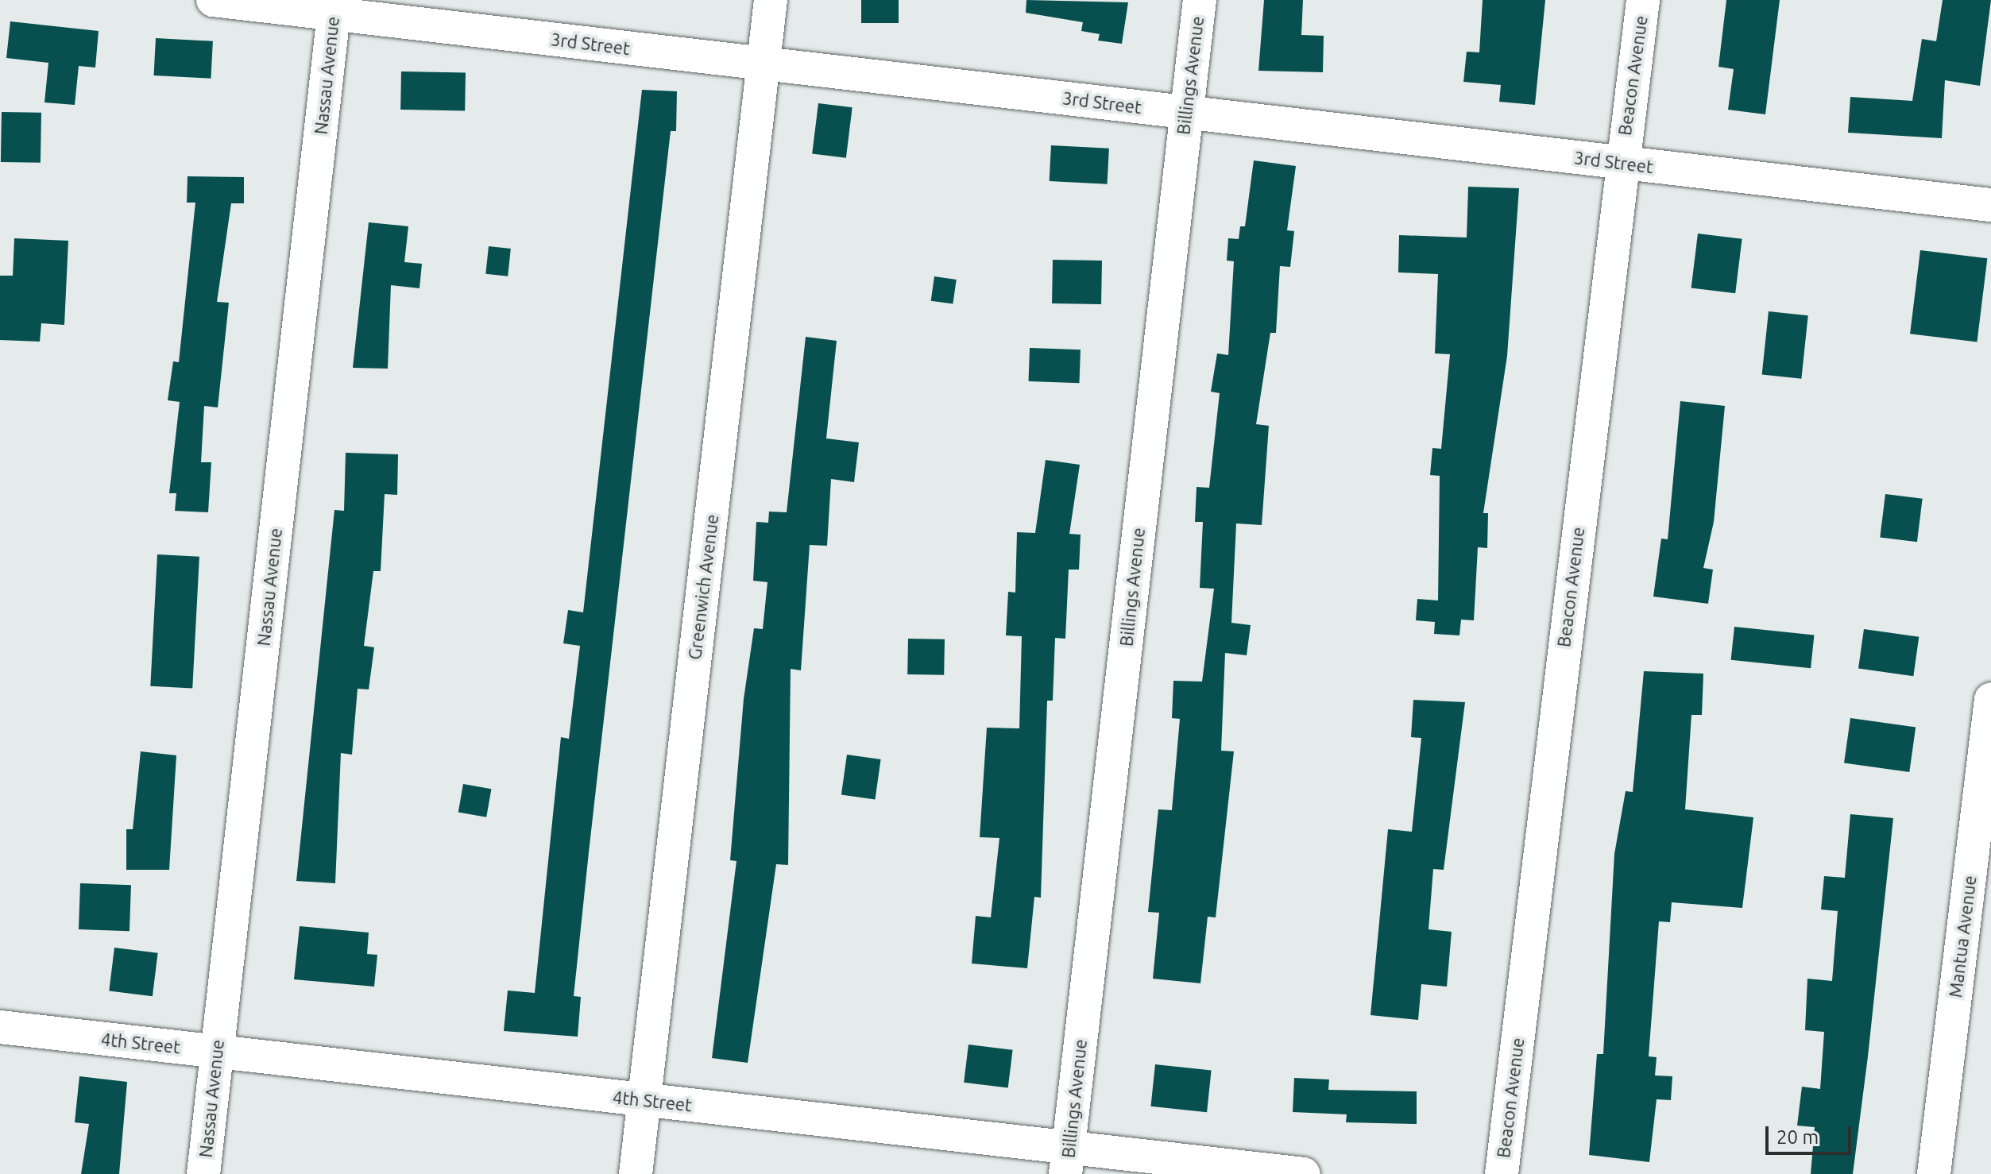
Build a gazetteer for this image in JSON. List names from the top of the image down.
{
  "streets": {
    "street": [
      "3rd Street",
      "Nassau Avenue",
      "Billings Avenue",
      "Beacon Avenue",
      "Greenwich Avenue",
      "Mantua Avenue",
      "4th Street"
    ]
  },
  "crossings": [
    ["3rd Street", "Nassau Avenue"],
    ["3rd Street", "Billings Avenue"],
    ["3rd Street", "Beacon Avenue"],
    ["3rd Street", "Greenwich Avenue"],
    ["Nassau Avenue", "4th Street"],
    ["Billings Avenue", "4th Street"],
    ["Greenwich Avenue", "4th Street"]
  ],
  "scale_bar": "20 m"
}
